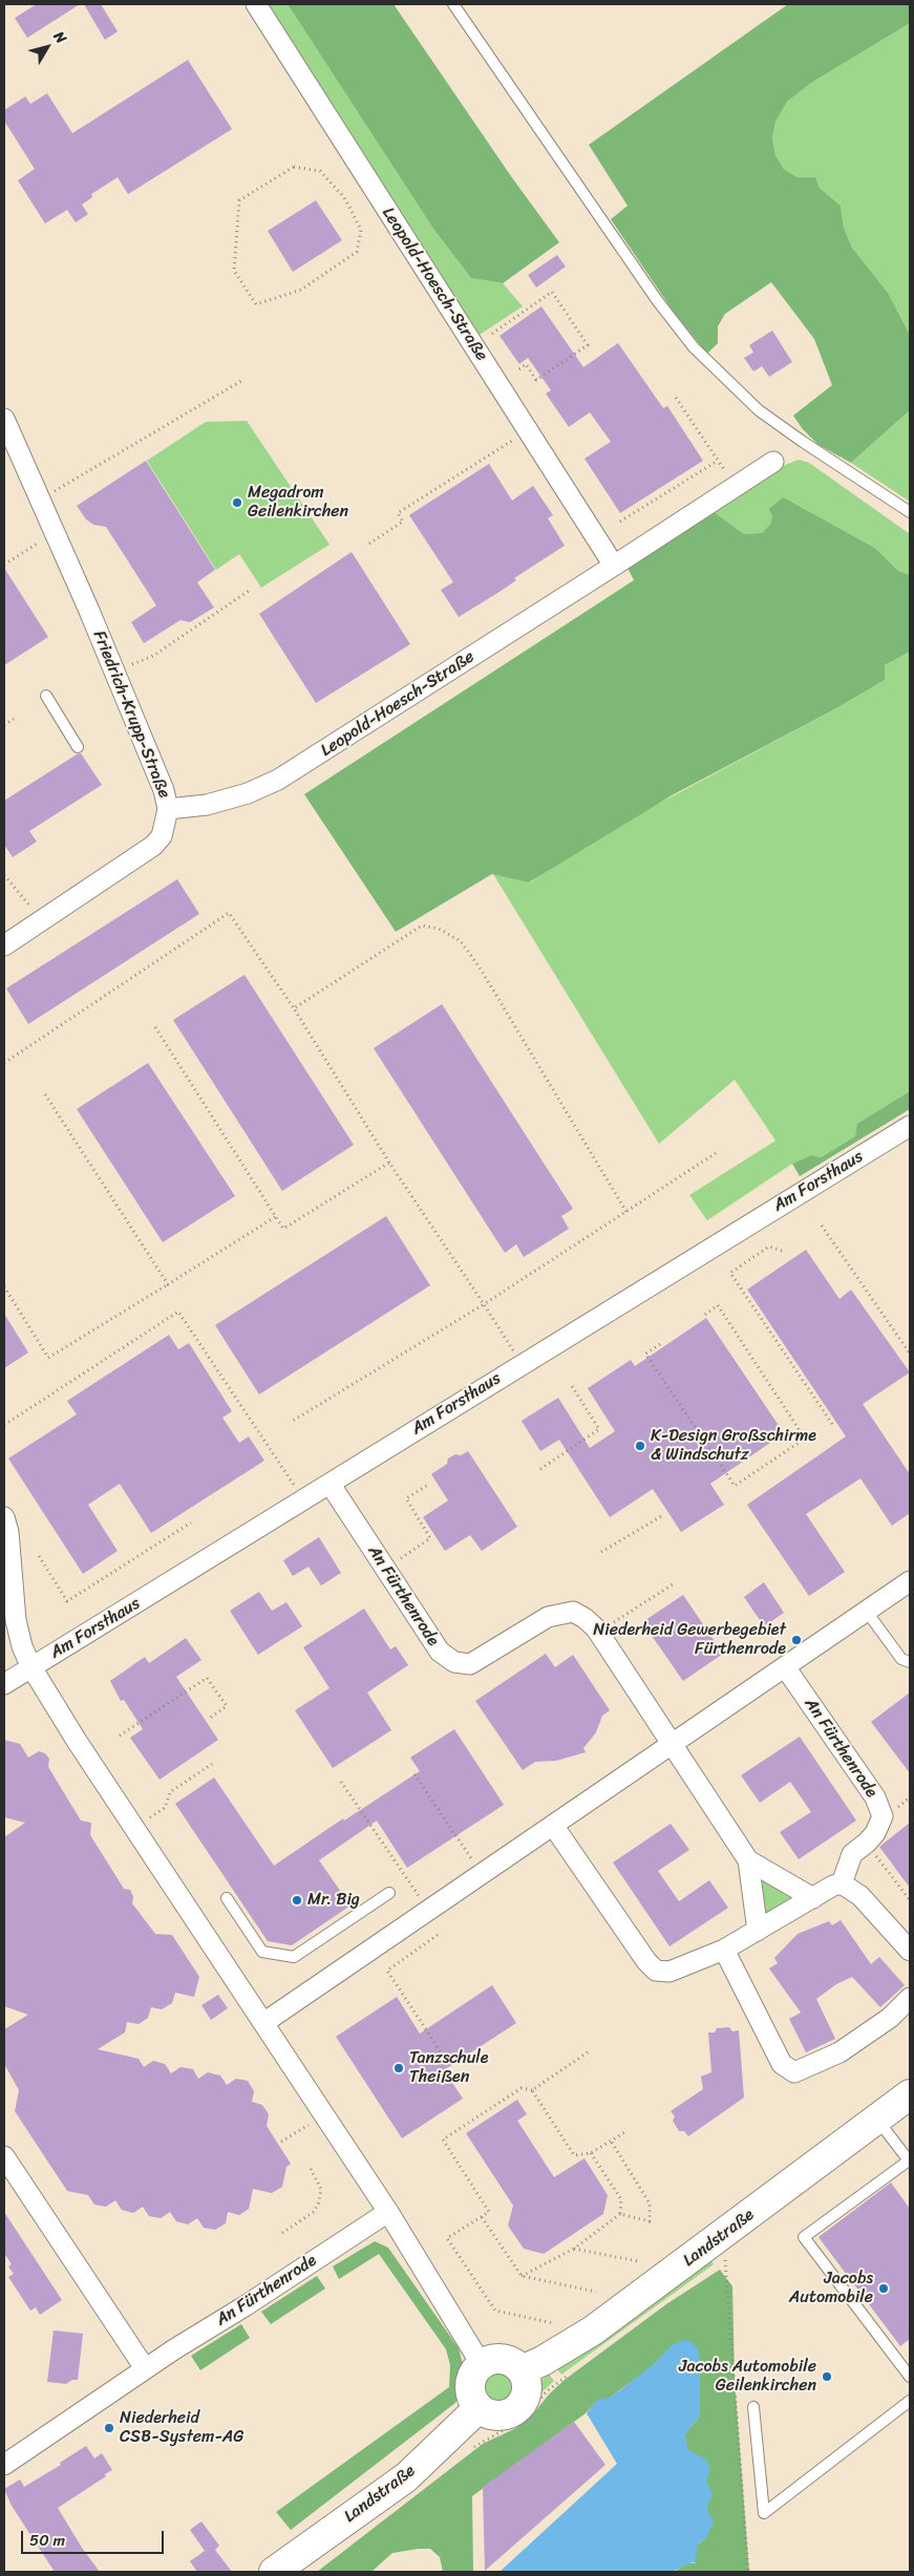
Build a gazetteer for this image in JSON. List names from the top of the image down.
{
  "streets": {
    "street": [
      "Leopold-Hoesch-Straße",
      "Friedrich-Krupp-Straße",
      "Am Forsthaus",
      "An Fürthenrode",
      "Landstraße"
    ]
  },
  "crossings": [
    ["Leopold-Hoesch-Straße", "Friedrich-Krupp-Straße"],
    ["Am Forsthaus", "An Fürthenrode"]
  ],
  "places": [
    "Megadrom Geilenkirchen",
    "K-Design Großschirme & Windschutz",
    "Niederheid Gewerbegebiet Fürthenrode",
    "Mr. Big",
    "Tanzschule Theißen",
    "Jacobs Automobile",
    "Jacobs Automobile Geilenkirchen",
    "Niederheid CSB-System-AG"
  ],
  "scale_bar": "50 m",
  "north": "top right"
}
